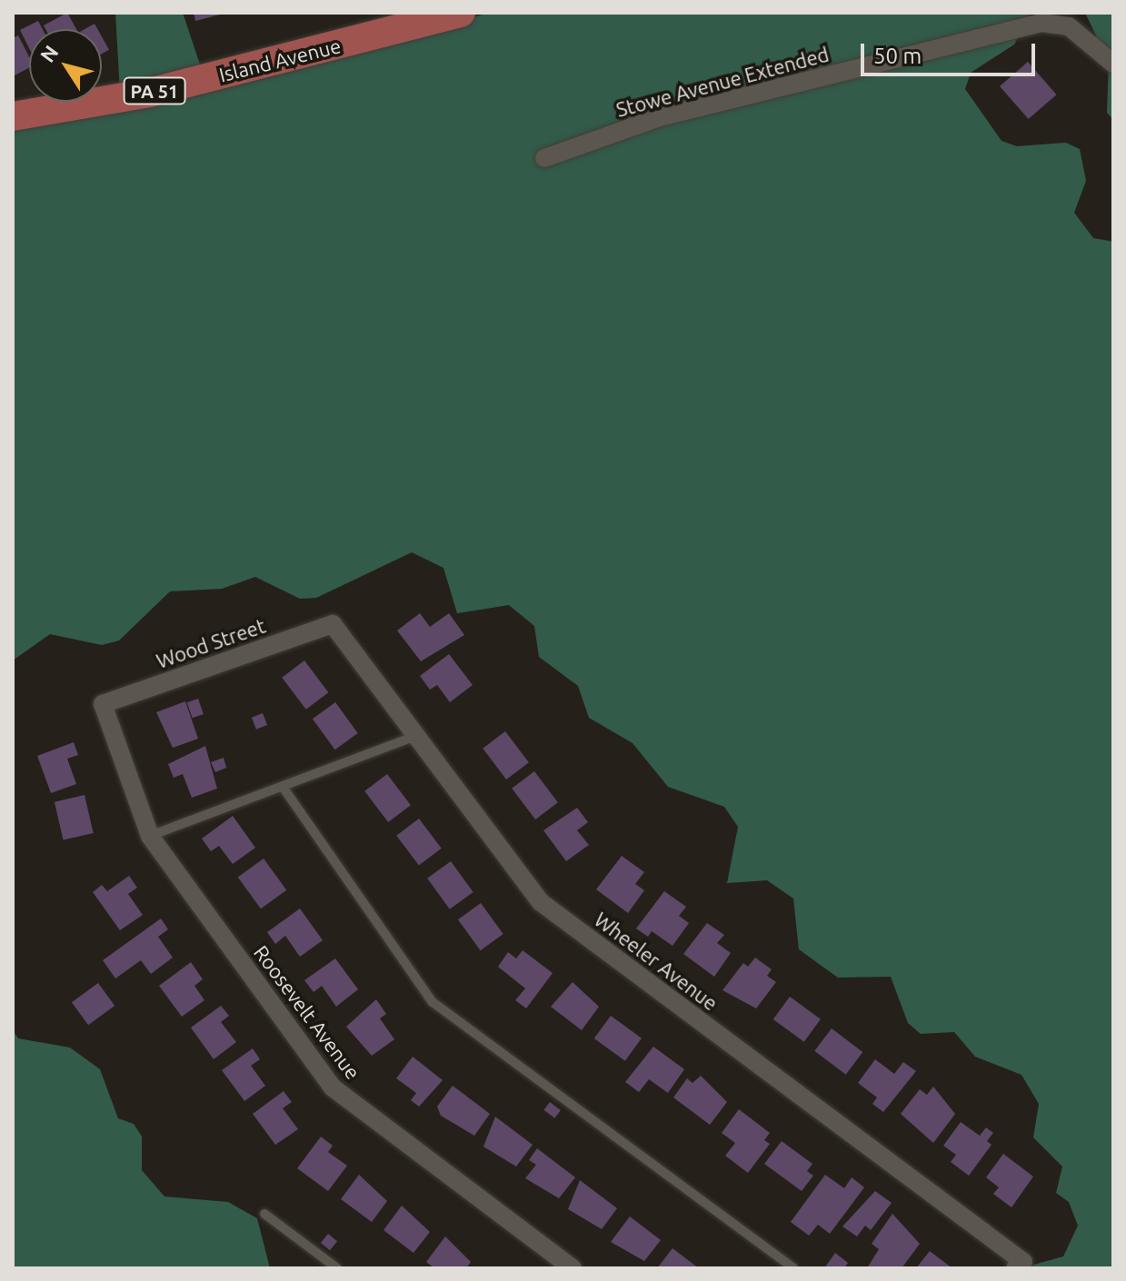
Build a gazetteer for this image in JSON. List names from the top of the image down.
{
  "streets": {
    "main road": ["Island Avenue", "PA 51"],
    "street": [
      "Stowe Avenue Extended",
      "Wood Street",
      "Wheeler Avenue",
      "Roosevelt Avenue"
    ]
  },
  "crossings": [
    ["Wood Street", "Wheeler Avenue"],
    ["Wood Street", "Roosevelt Avenue"]
  ],
  "scale_bar": "50 m",
  "north": "top left"
}
